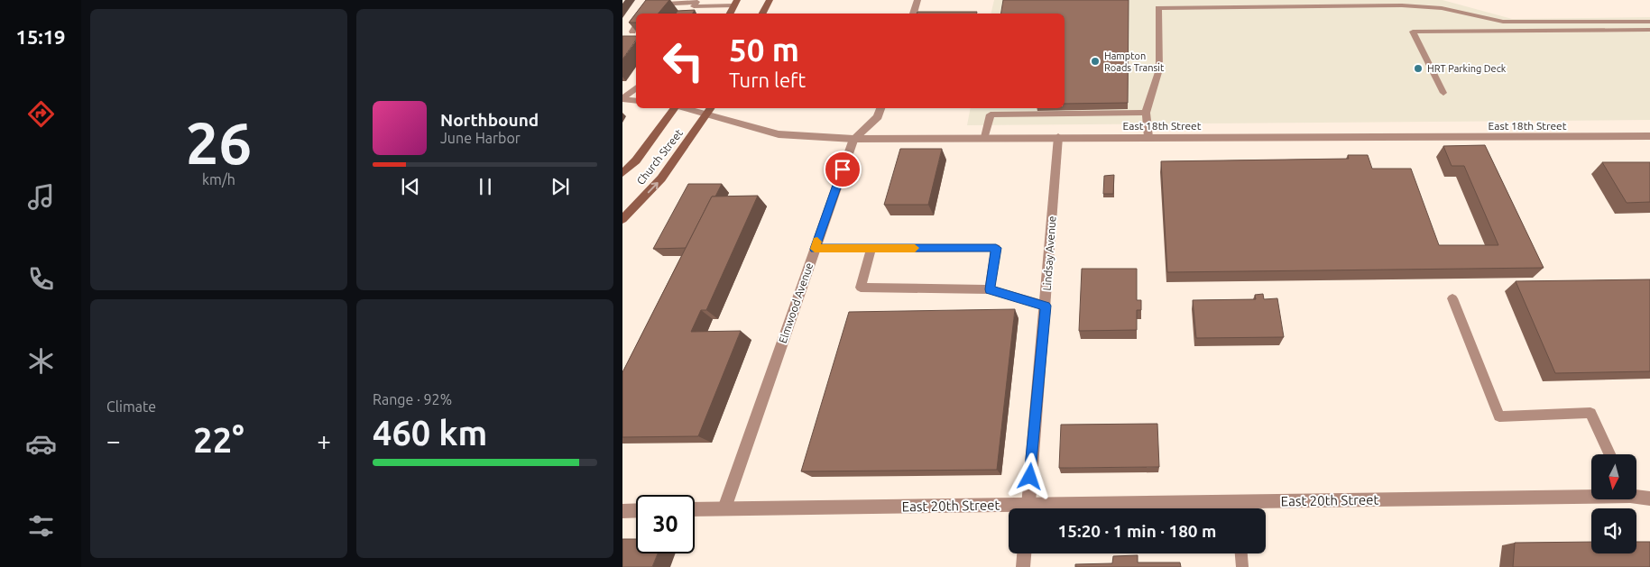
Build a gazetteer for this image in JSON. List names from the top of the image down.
{
  "streets": {
    "main road": ["Church Street"],
    "street": [
      "East 18th Street",
      "Lindsay Avenue",
      "Elmwood Avenue",
      "East 20th Street"
    ]
  },
  "crossings": [
    ["East 18th Street", "Church Street"],
    ["East 18th Street", "Lindsay Avenue"],
    ["East 18th Street", "Elmwood Avenue"],
    ["Elmwood Avenue", "East 20th Street"]
  ],
  "places": ["Hampton Roads Transit", "HRT Parking Deck"],
  "north": "bottom",
  "page": {
    "tabs": "15:19",
    "tile": [
      ["26", "km/h"],
      "Climate",
      ["Range · 92%", "460 km"]
    ],
    "turn": ["50 m", "Turn left"],
    "song": ["Northbound", "June Harbor"],
    "heat": ["−", "22°", "+"],
    "limit": "30",
    "trip": "15:20 · 1 min · 180 m"
  }
}
